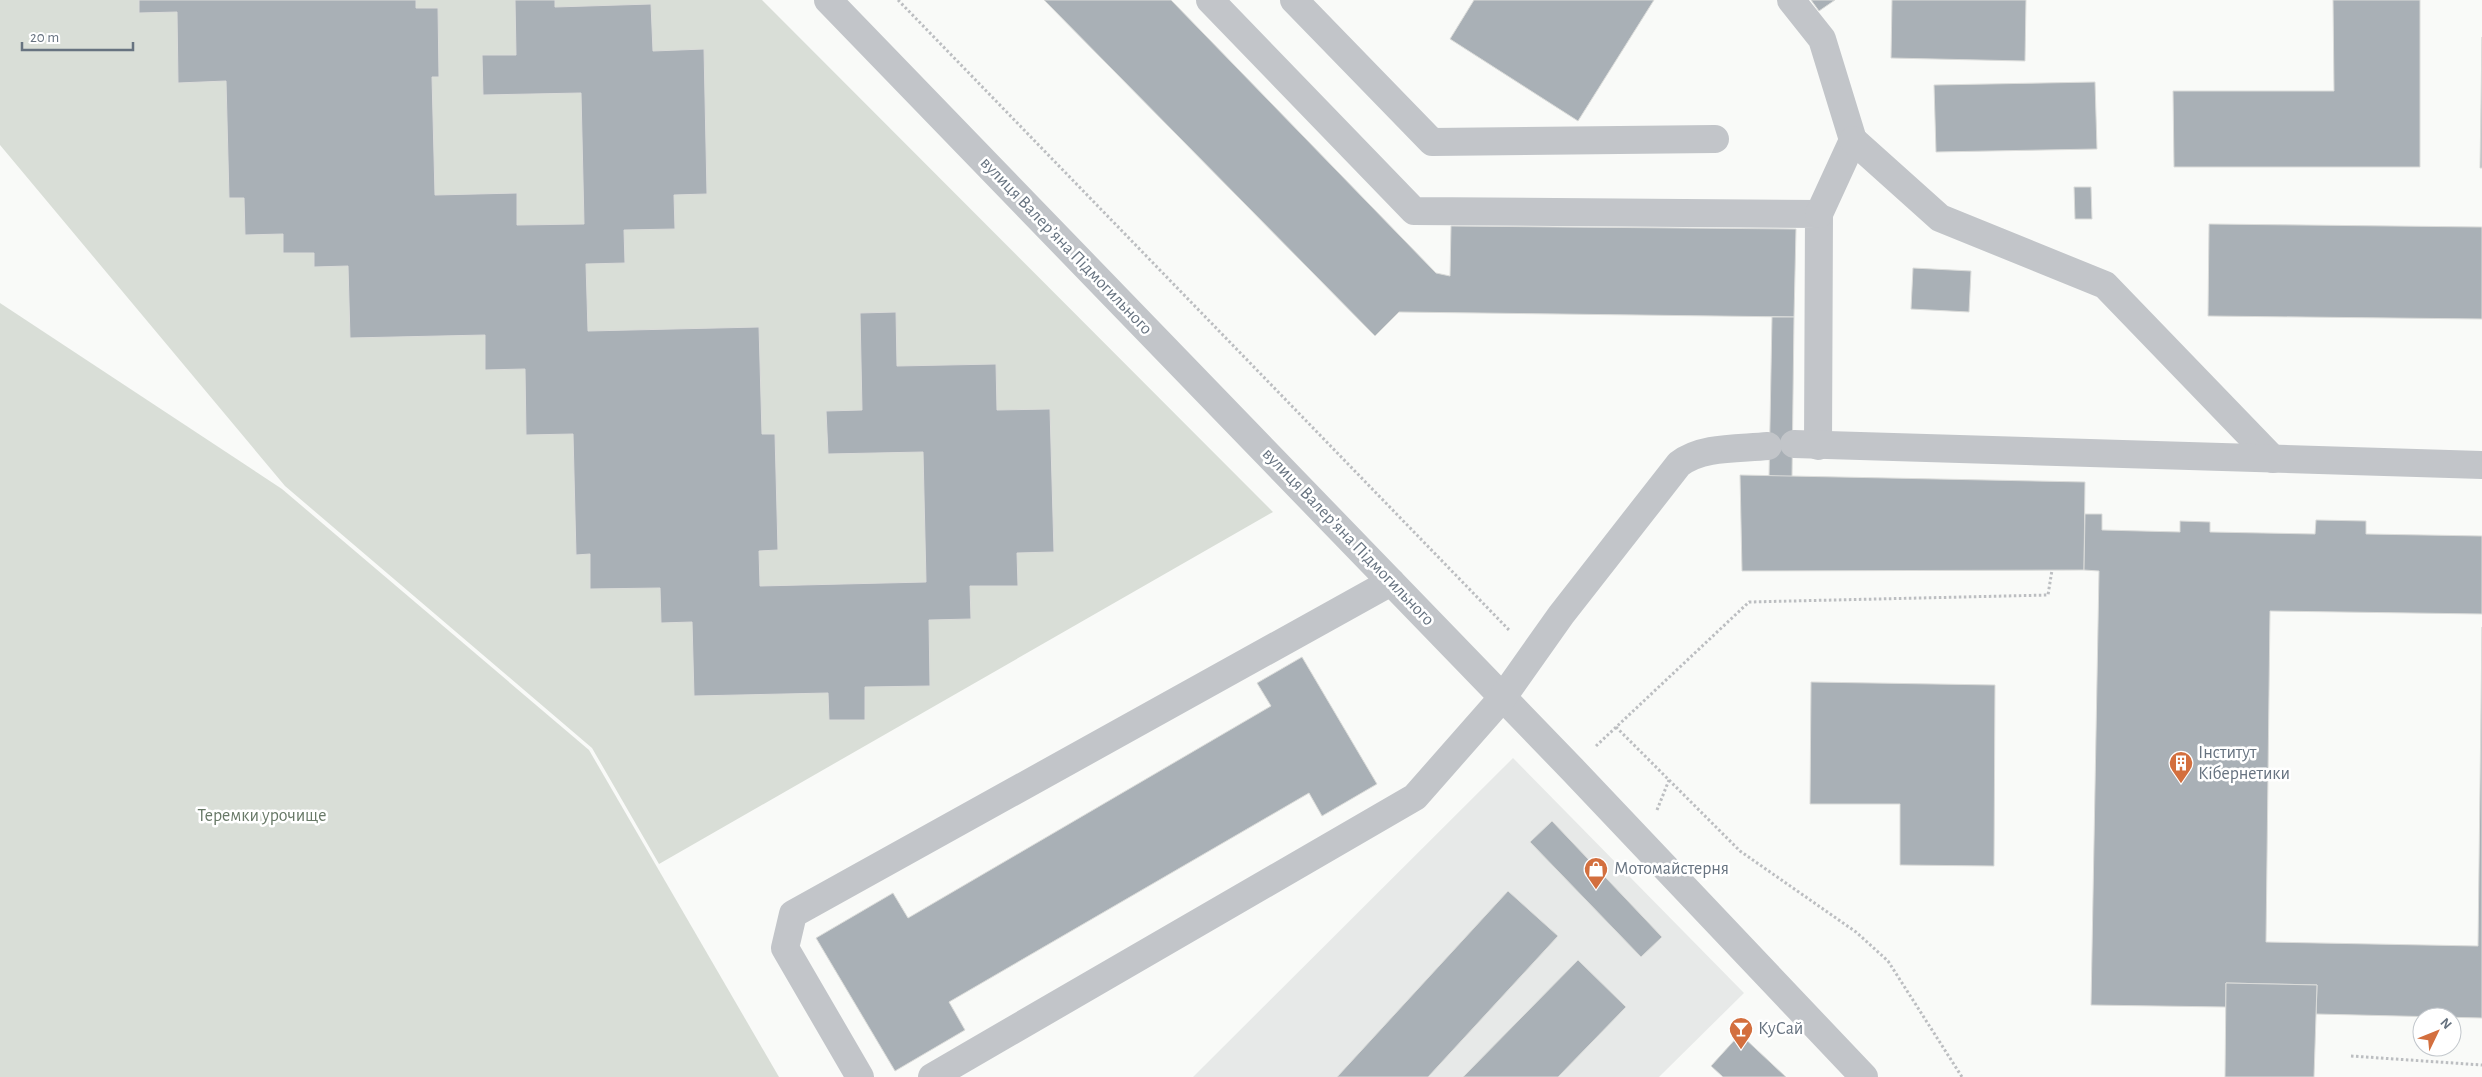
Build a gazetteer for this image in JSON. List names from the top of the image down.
{
  "streets": {
    "street": ["вулиця Валерʼяна Підмогильного"]
  },
  "parks": ["Теремки урочище"],
  "places": {
    "building": ["Інститут Кібернетики"],
    "shop": ["Мотомайстерня"],
    "bar": ["КуСай"]
  },
  "scale_bar": "20 m",
  "north": "top right"
}
